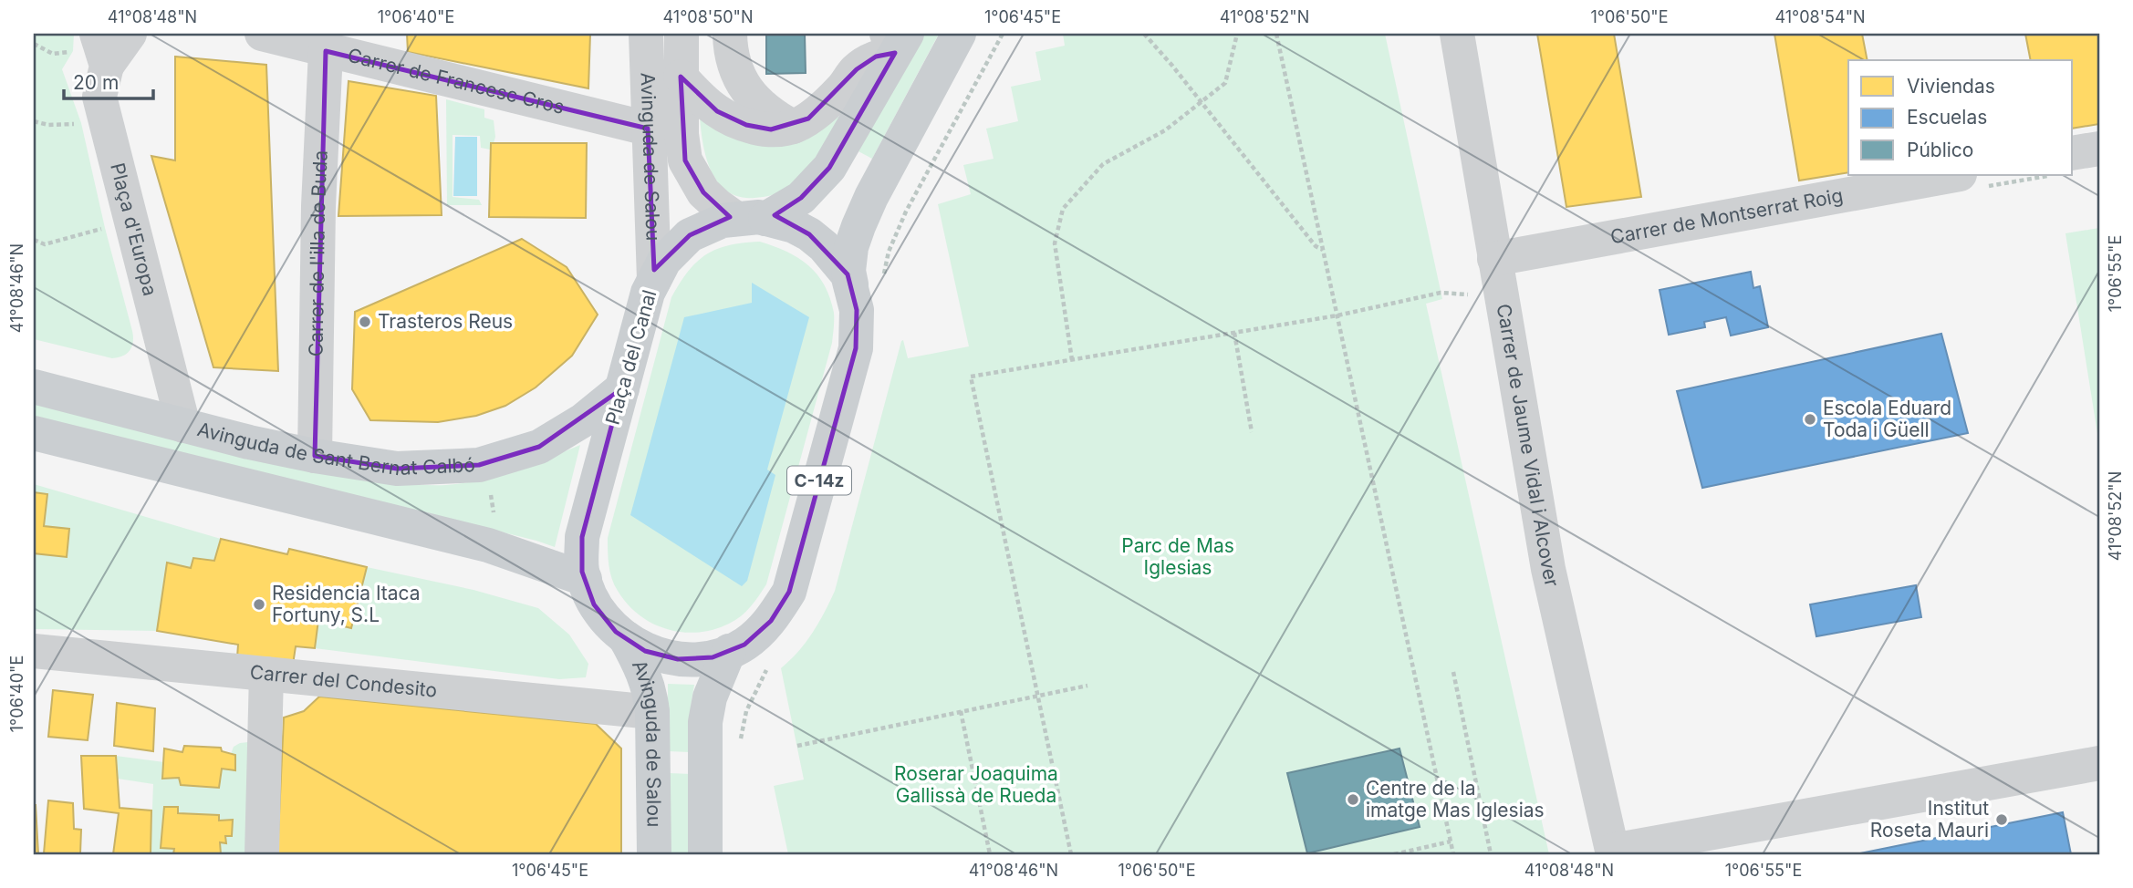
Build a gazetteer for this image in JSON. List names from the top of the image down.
{
  "streets": {
    "main road": [
      "Avinguda de Salou",
      "Plaça del Canal",
      "Avinguda de Sant Bernat Calbó",
      "C-14z"
    ],
    "street": [
      "Carrer de Francesc Cros",
      "Carrer de Montserrat Roig",
      "Plaça d'Europa",
      "Carrer de l'illa de Buda",
      "Carrer de Jaume Vidal i Alcover",
      "Carrer del Condesito"
    ]
  },
  "crossings": [
    ["Carrer de Francesc Cros", "Avinguda de Salou"],
    ["Carrer de Francesc Cros", "Carrer de l'illa de Buda"],
    ["Avinguda de Salou", "Plaça del Canal"],
    ["Avinguda de Salou", "Carrer del Condesito"],
    ["Carrer de Montserrat Roig", "Carrer de Jaume Vidal i Alcover"],
    ["Plaça d'Europa", "Avinguda de Sant Bernat Calbó"],
    ["Carrer de l'illa de Buda", "Avinguda de Sant Bernat Calbó"],
    ["Plaça del Canal", "Avinguda de Sant Bernat Calbó"]
  ],
  "parks": ["Parc de Mas Iglesias", "Roserar Joaquima Gallissà de Rueda"],
  "places": [
    "Trasteros Reus",
    "Escola Eduard Toda i Güell",
    "Residencia Itaca Fortuny, S.L",
    "Centre de la imatge Mas Iglesias",
    "Institut Roseta Mauri"
  ],
  "legend": ["Viviendas", "Escuelas", "Público"],
  "scale_bar": "20 m",
  "coordinates": [
    "41°08'48\"N",
    "1°06'40\"E",
    "41°08'50\"N",
    "1°06'45\"E",
    "41°08'52\"N",
    "1°06'50\"E",
    "41°08'54\"N",
    "1°06'55\"E",
    "41°08'46\"N"
  ]
}
